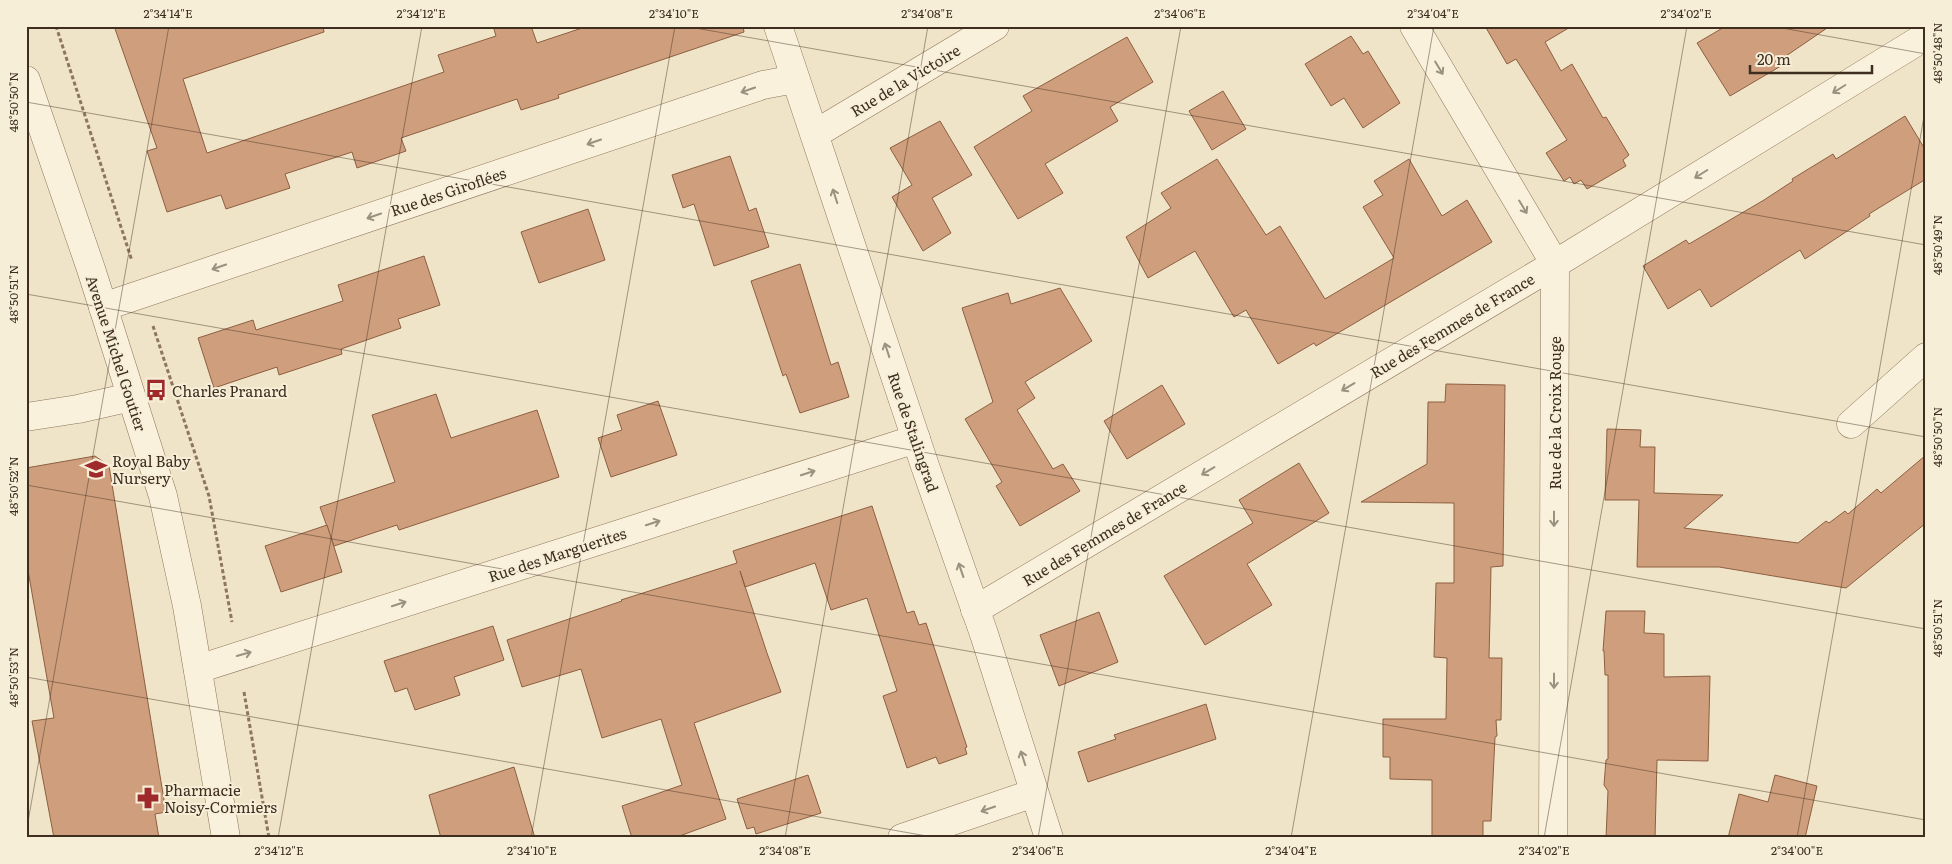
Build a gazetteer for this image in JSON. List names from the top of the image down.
{
  "streets": {
    "street": [
      "Rue de la Victoire",
      "Rue des Giroflées",
      "Rue des Femmes de France",
      "Avenue Michel Goutier",
      "Rue de la Croix Rouge",
      "Rue de Stalingrad",
      "Rue des Marguerites"
    ]
  },
  "crossings": [
    ["Rue de la Victoire", "Rue de Stalingrad"],
    ["Rue des Giroflées", "Avenue Michel Goutier"],
    ["Rue des Giroflées", "Rue de Stalingrad"],
    ["Rue des Femmes de France", "Rue de la Croix Rouge"],
    ["Rue des Femmes de France", "Rue de Stalingrad"],
    ["Avenue Michel Goutier", "Rue des Marguerites"],
    ["Rue de Stalingrad", "Rue des Marguerites"]
  ],
  "one_way": [
    "Rue des Giroflées",
    "Rue des Femmes de France",
    "Rue de la Croix Rouge",
    "Rue de Stalingrad",
    "Rue des Marguerites"
  ],
  "places": {
    "bus stop": ["Charles Pranard"],
    "school or university": ["Royal Baby Nursery"],
    "pharmacy": ["Pharmacie Noisy-Cormiers"]
  },
  "scale_bar": "20 m",
  "coordinates": [
    "2°34'14\"E",
    "2°34'12\"E",
    "2°34'10\"E",
    "2°34'08\"E",
    "2°34'06\"E",
    "2°34'04\"E",
    "2°34'02\"E",
    "48°50'48\"N",
    "48°50'50\"N",
    "48°50'49\"N",
    "48°50'51\"N",
    "48°50'52\"N",
    "48°50'53\"N",
    "2°34'00\"E"
  ]
}
